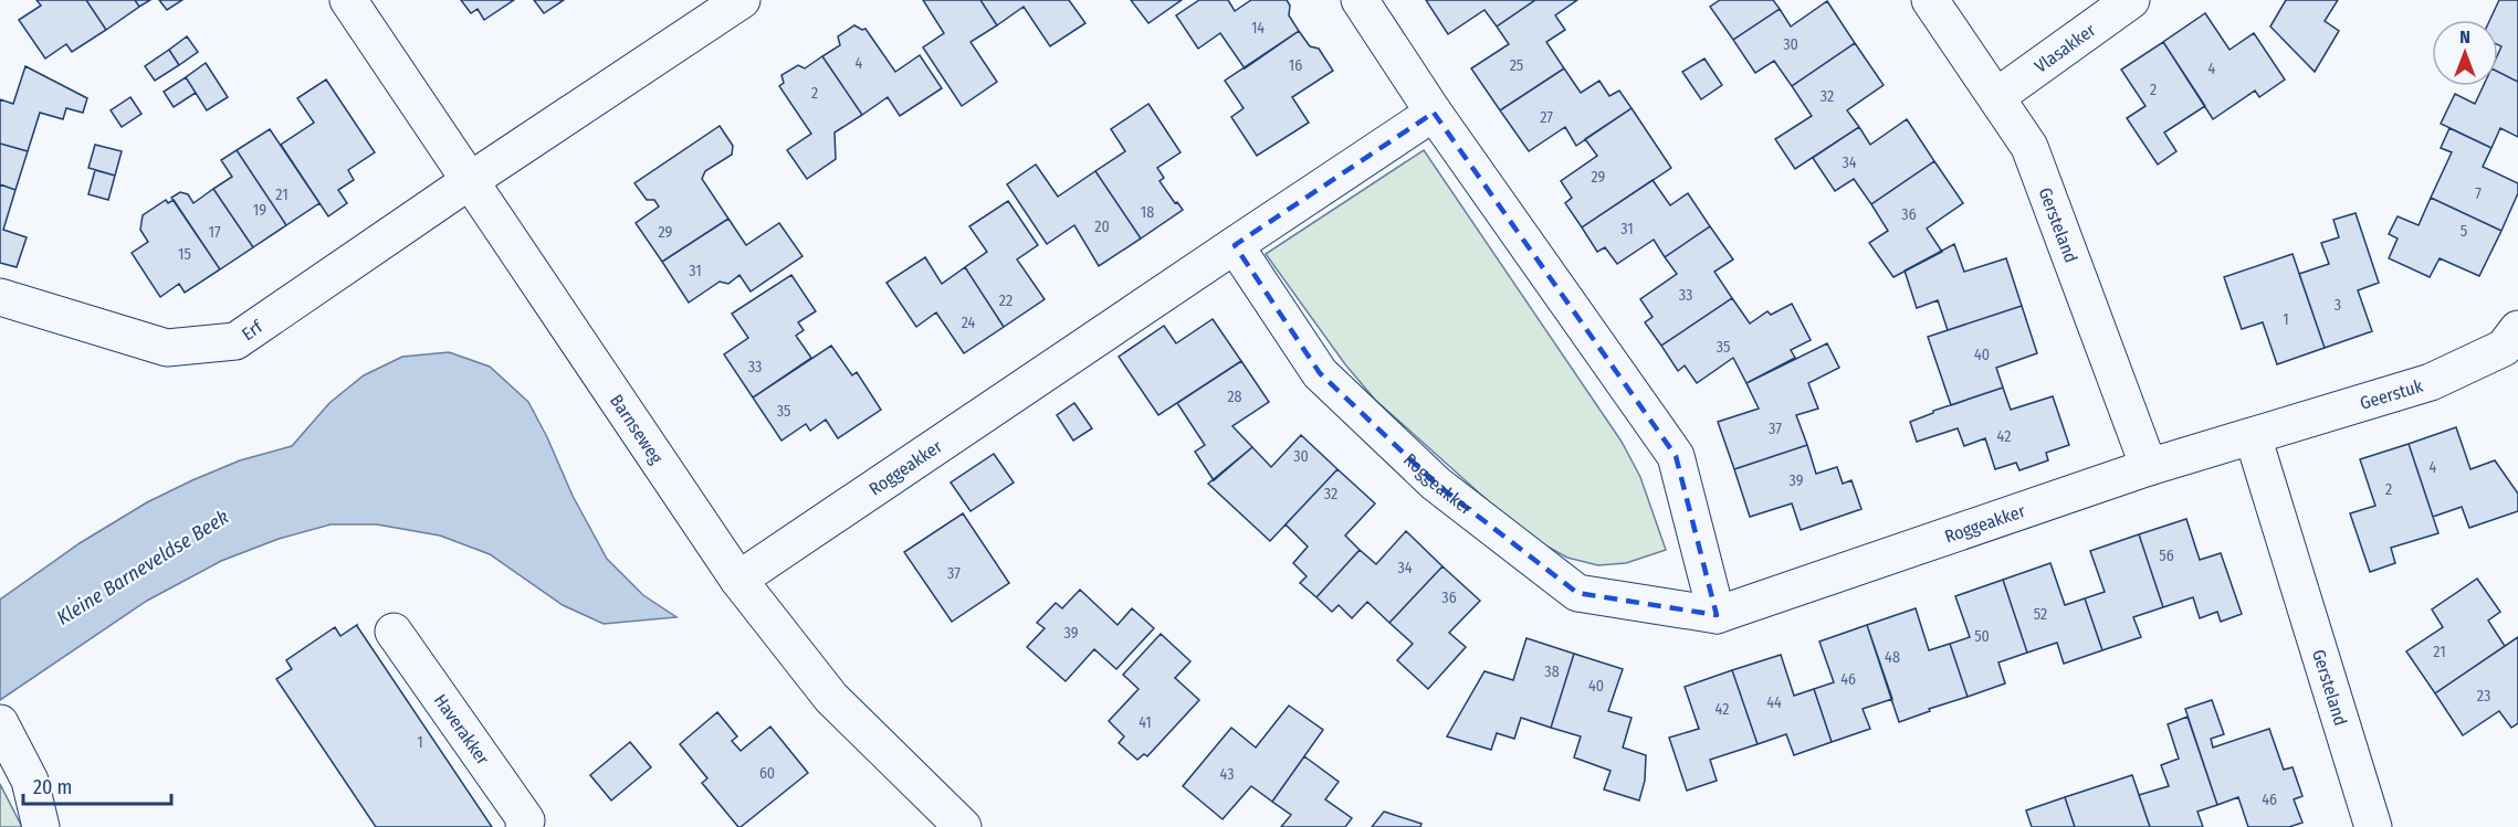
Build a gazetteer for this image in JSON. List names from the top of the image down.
{
  "streets": {
    "street": [
      "Vlasakker",
      "Gersteland",
      "Erf",
      "Geerstuk",
      "Barnseweg",
      "Roggeakker",
      "Haverakker"
    ]
  },
  "crossings": [
    ["Vlasakker", "Gersteland"],
    ["Gersteland", "Geerstuk"],
    ["Gersteland", "Roggeakker"],
    ["Erf", "Barnseweg"],
    ["Geerstuk", "Roggeakker"],
    ["Barnseweg", "Roggeakker"]
  ],
  "water": ["Kleine Barneveldse Beek"],
  "house_numbers": [
    "14",
    "30",
    "4",
    "16",
    "25",
    "4",
    "2",
    "2",
    "32",
    "27",
    "34",
    "29",
    "7",
    "21",
    "19",
    "18",
    "36",
    "20",
    "31",
    "5",
    "17",
    "29",
    "15",
    "31",
    "33",
    "22",
    "3",
    "1",
    "24",
    "35",
    "40",
    "33",
    "28",
    "35",
    "37",
    "42",
    "30",
    "4",
    "39",
    "2",
    "32",
    "56",
    "34",
    "37",
    "36",
    "52",
    "39",
    "50",
    "21",
    "48",
    "38",
    "46",
    "40",
    "23",
    "44",
    "42",
    "41",
    "1",
    "60",
    "43",
    "46"
  ],
  "scale_bar": "20 m",
  "north": "top"
}
